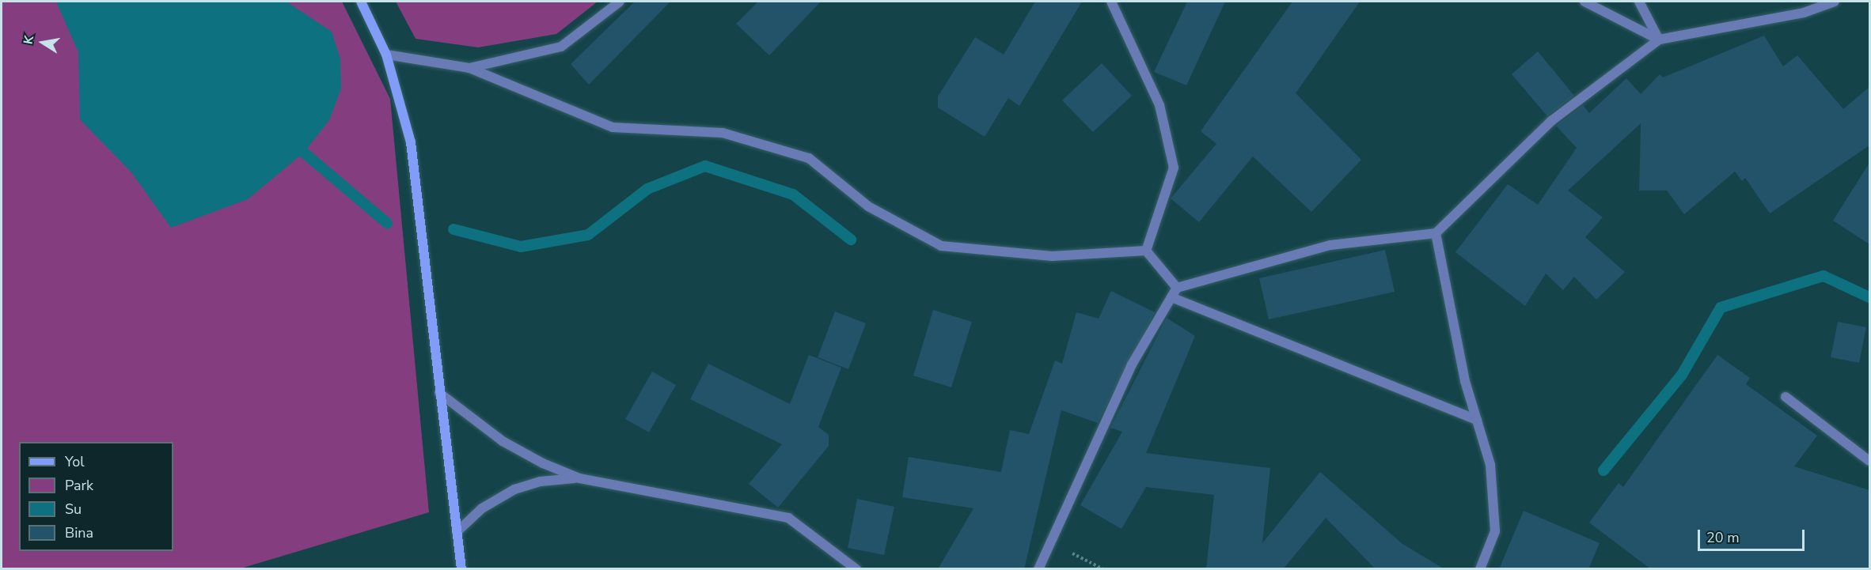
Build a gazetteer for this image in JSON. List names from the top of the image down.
{
  "legend": [
    "Yol",
    "Park",
    "Su",
    "Bina"
  ],
  "scale_bar": "20 m",
  "north": "left"
}
